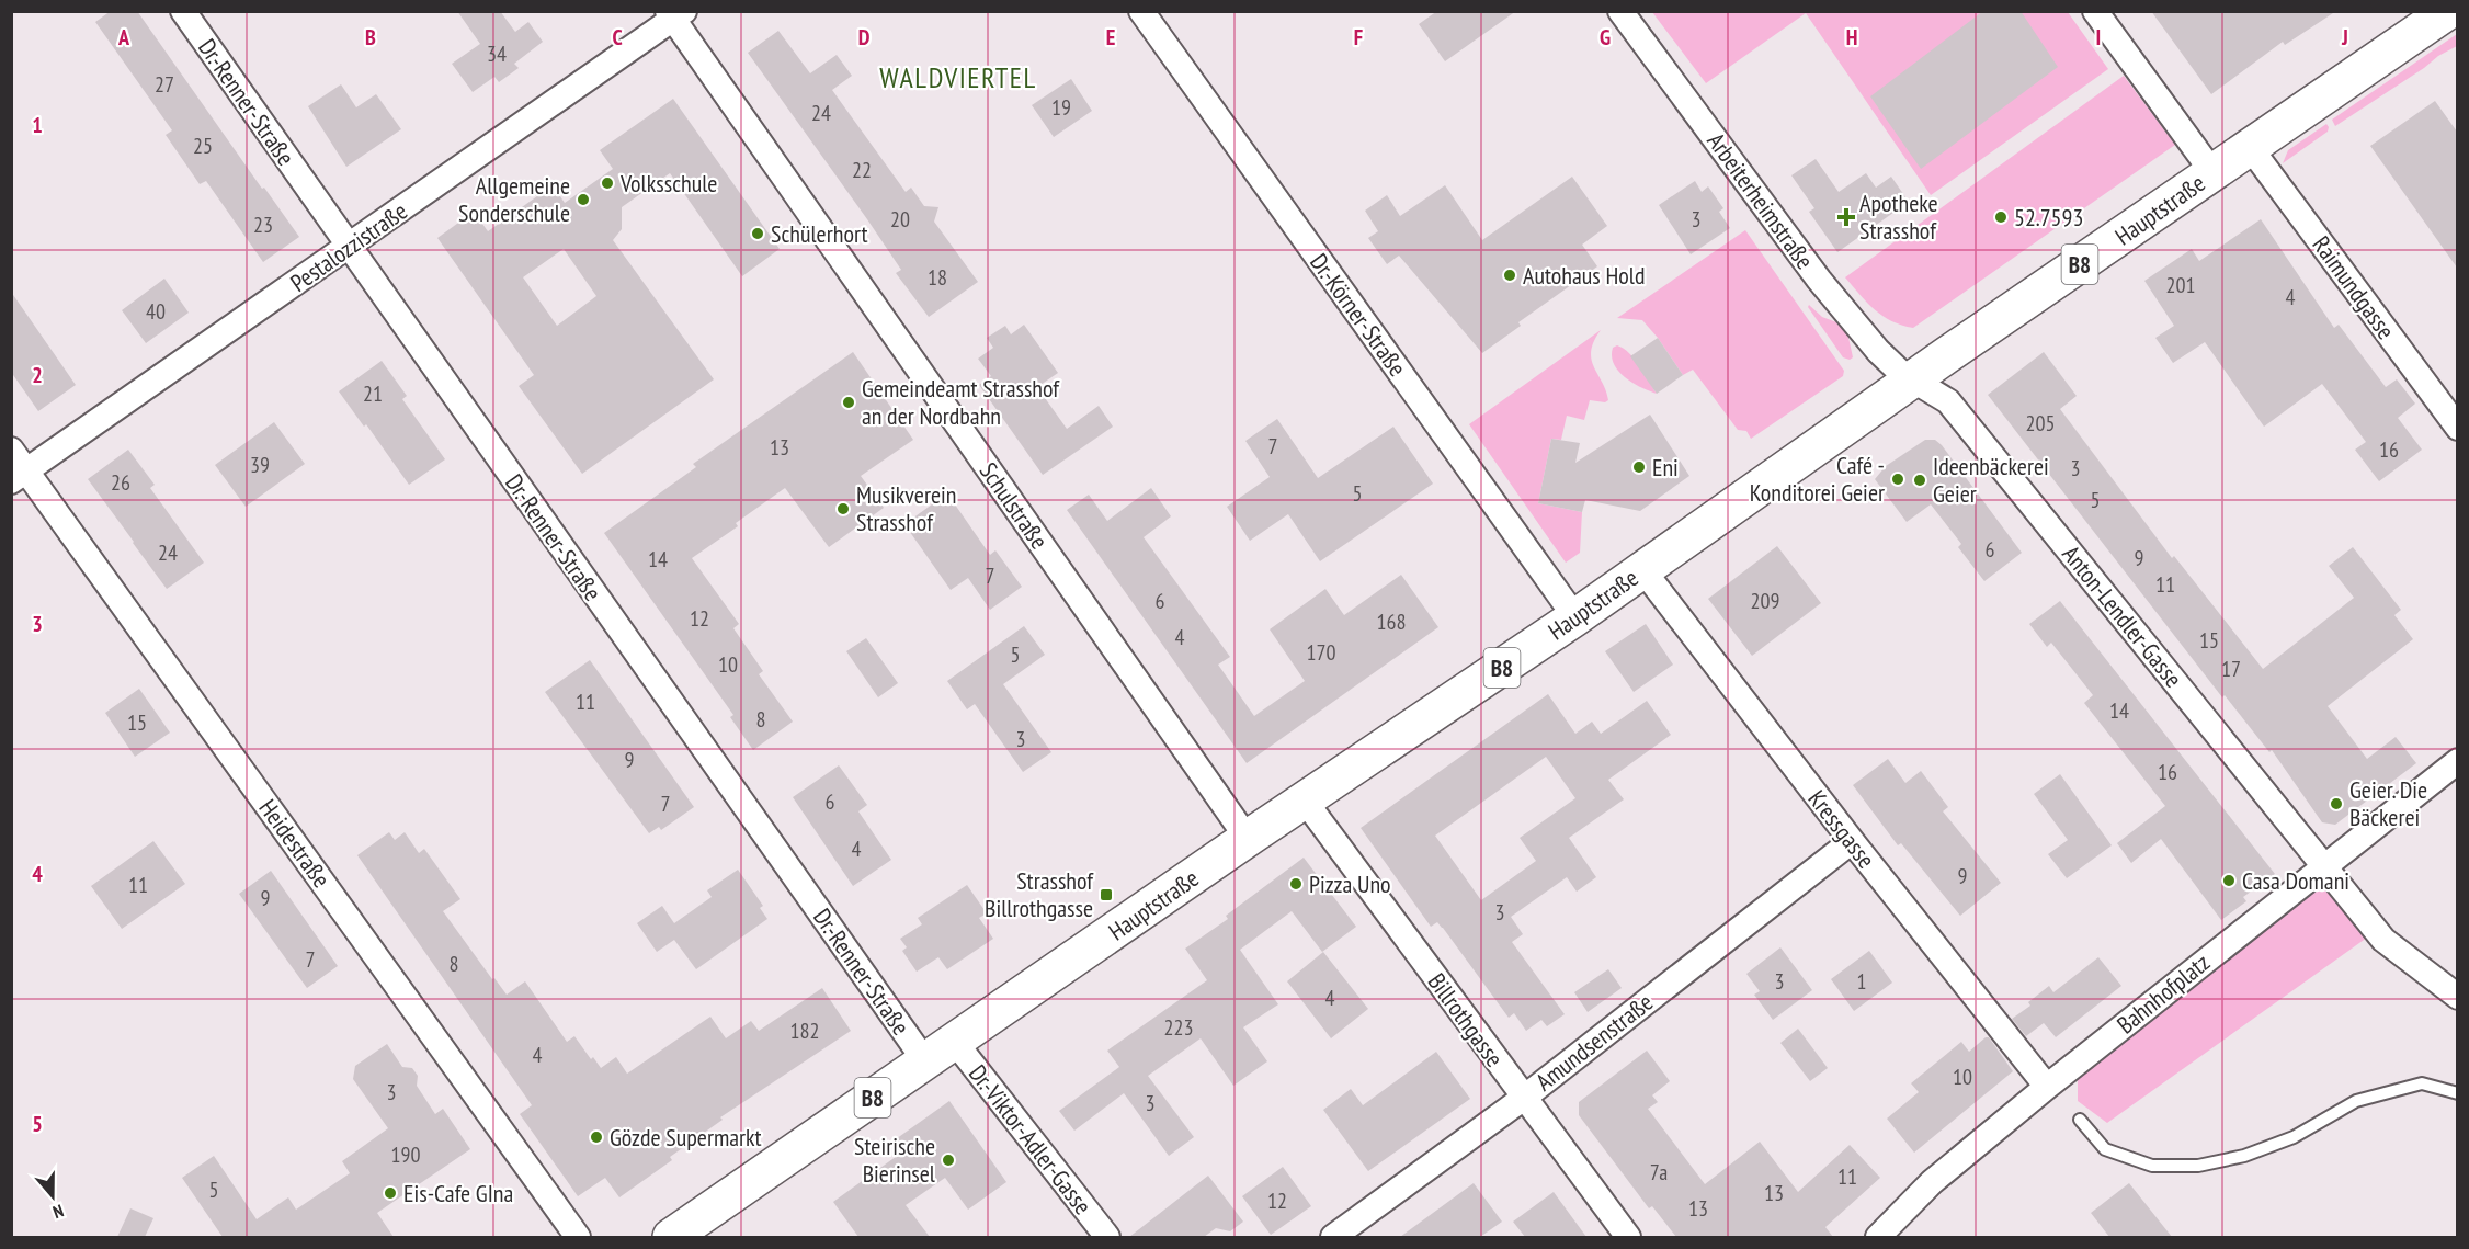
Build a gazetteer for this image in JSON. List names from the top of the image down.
{
  "streets": {
    "main road": ["Hauptstraße", "B8"],
    "street": [
      "Dr.-Renner-Straße",
      "Arbeiterheimstraße",
      "Pestalozzistraße",
      "Raimundgasse",
      "Dr.-Körner-Straße",
      "Schulstraße",
      "Anton-Lendler-Gasse",
      "Kressgasse",
      "Heidestraße",
      "Bahnhofplatz",
      "Billrothgasse",
      "Amundsenstraße",
      "Dr.-Viktor-Adler-Gasse"
    ]
  },
  "crossings": [
    ["Dr.-Renner-Straße", "Hauptstraße"],
    ["Dr.-Renner-Straße", "Pestalozzistraße"],
    ["Arbeiterheimstraße", "Hauptstraße"],
    ["Arbeiterheimstraße", "Anton-Lendler-Gasse"],
    ["Hauptstraße", "Raimundgasse"],
    ["Hauptstraße", "Dr.-Körner-Straße"],
    ["Hauptstraße", "Schulstraße"],
    ["Hauptstraße", "Anton-Lendler-Gasse"],
    ["Hauptstraße", "Kressgasse"],
    ["Hauptstraße", "Billrothgasse"],
    ["Hauptstraße", "Dr.-Viktor-Adler-Gasse"],
    ["Pestalozzistraße", "Schulstraße"],
    ["Pestalozzistraße", "Heidestraße"],
    ["Anton-Lendler-Gasse", "Bahnhofplatz"],
    ["Kressgasse", "Bahnhofplatz"],
    ["Kressgasse", "Amundsenstraße"],
    ["Billrothgasse", "Amundsenstraße"]
  ],
  "districts": ["WALDVIERTEL"],
  "places": {
    "other": [
      "Volksschule",
      "Allgemeine Sonderschule",
      "52.7593",
      "Schülerhort",
      "Autohaus Hold",
      "Gemeindeamt Strasshof an der Nordbahn",
      "Eni",
      "Café - Konditorei Geier",
      "Ideenbäckerei Geier",
      "Musikverein Strasshof",
      "Geier. Die Bäckerei",
      "Casa Domani",
      "Pizza Uno",
      "Gözde Supermarkt",
      "Steirische Bierinsel",
      "Eis-Cafe GIna"
    ],
    "health": ["Apotheke Strasshof"],
    "transit": ["Strasshof Billrothgasse"]
  },
  "house_numbers": [
    "34",
    "27",
    "19",
    "24",
    "25",
    "22",
    "20",
    "3",
    "23",
    "18",
    "201",
    "4",
    "40",
    "21",
    "205",
    "7",
    "13",
    "16",
    "39",
    "3",
    "26",
    "5",
    "5",
    "6",
    "24",
    "9",
    "14",
    "7",
    "11",
    "6",
    "209",
    "12",
    "168",
    "4",
    "15",
    "170",
    "5",
    "10",
    "17",
    "11",
    "14",
    "8",
    "15",
    "3",
    "9",
    "16",
    "6",
    "7",
    "4",
    "9",
    "11",
    "9",
    "3",
    "7",
    "8",
    "3",
    "1",
    "4",
    "223",
    "182",
    "4",
    "10",
    "3",
    "3",
    "190",
    "7a",
    "11",
    "5",
    "13",
    "12",
    "13"
  ],
  "north": "bottom",
  "grid": {
    "columns": [
      "A",
      "B",
      "C",
      "D",
      "E",
      "F",
      "G",
      "H",
      "I",
      "J"
    ],
    "rows": [
      "1",
      "2",
      "3",
      "4",
      "5"
    ]
  }
}
